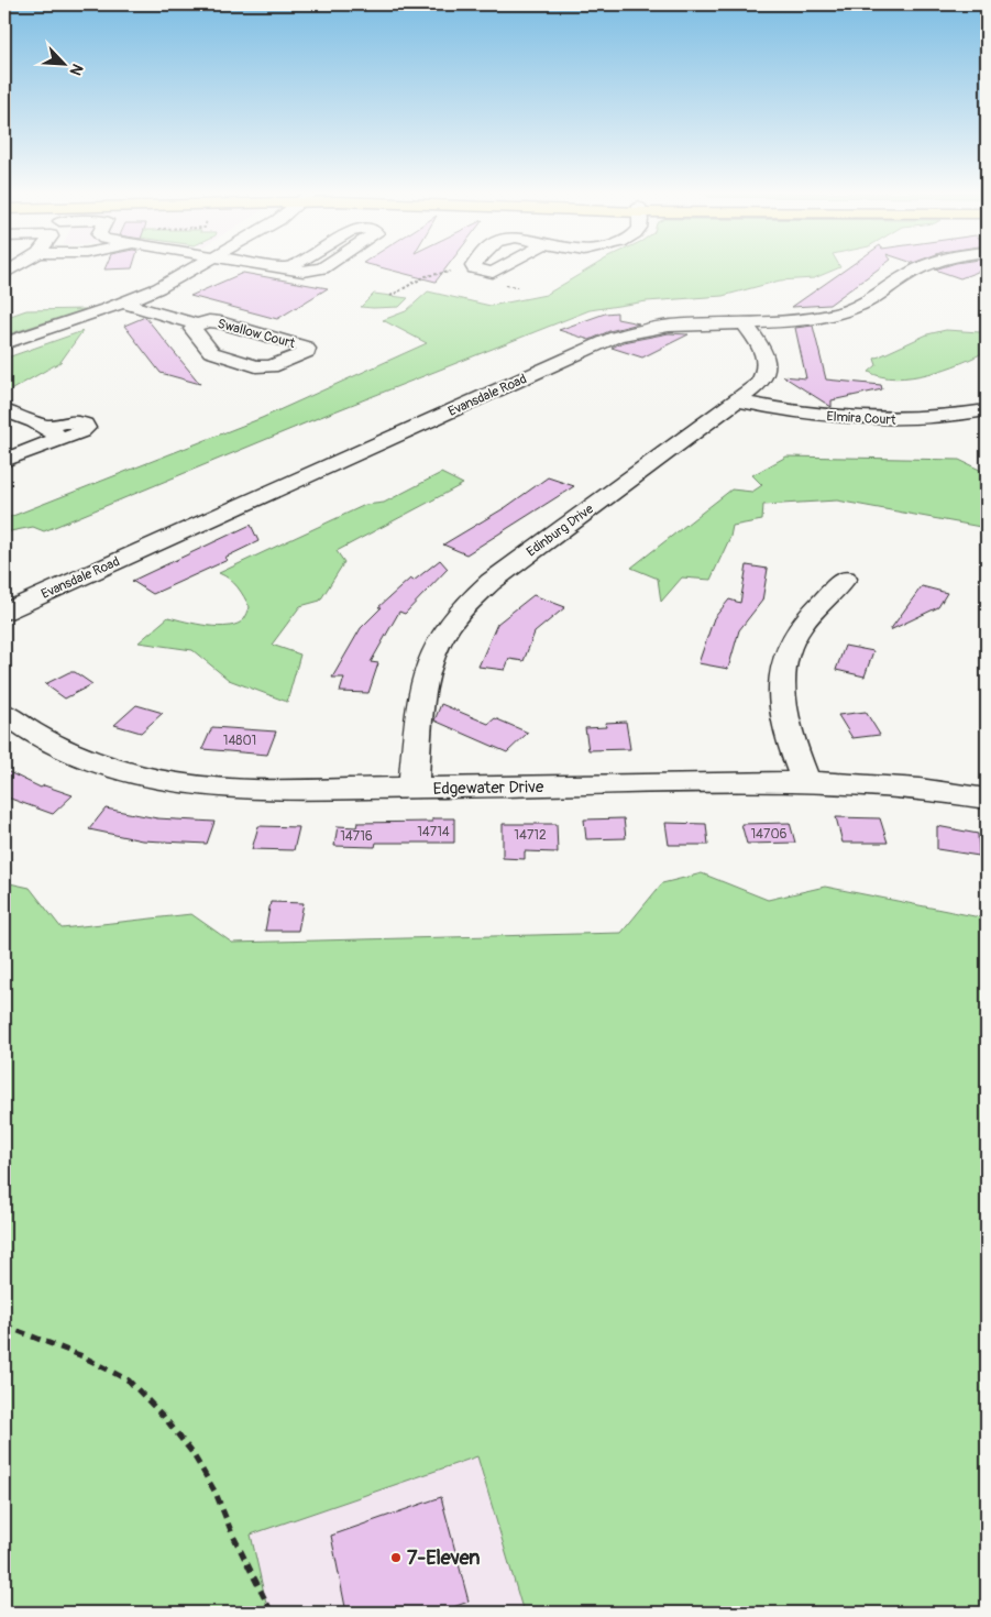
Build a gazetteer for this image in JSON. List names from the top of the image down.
{
  "streets": {
    "street": [
      "Swallow Court",
      "Evansdale Road",
      "Elmira Court",
      "Edinburg Drive",
      "Edgewater Drive"
    ]
  },
  "crossings": [
    ["Evansdale Road", "Edinburg Drive"],
    ["Elmira Court", "Edinburg Drive"],
    ["Edinburg Drive", "Edgewater Drive"]
  ],
  "places": ["7-Eleven"],
  "house_numbers": [
    "14801",
    "14714",
    "14706",
    "14712",
    "14716"
  ],
  "north": "bottom right"
}
